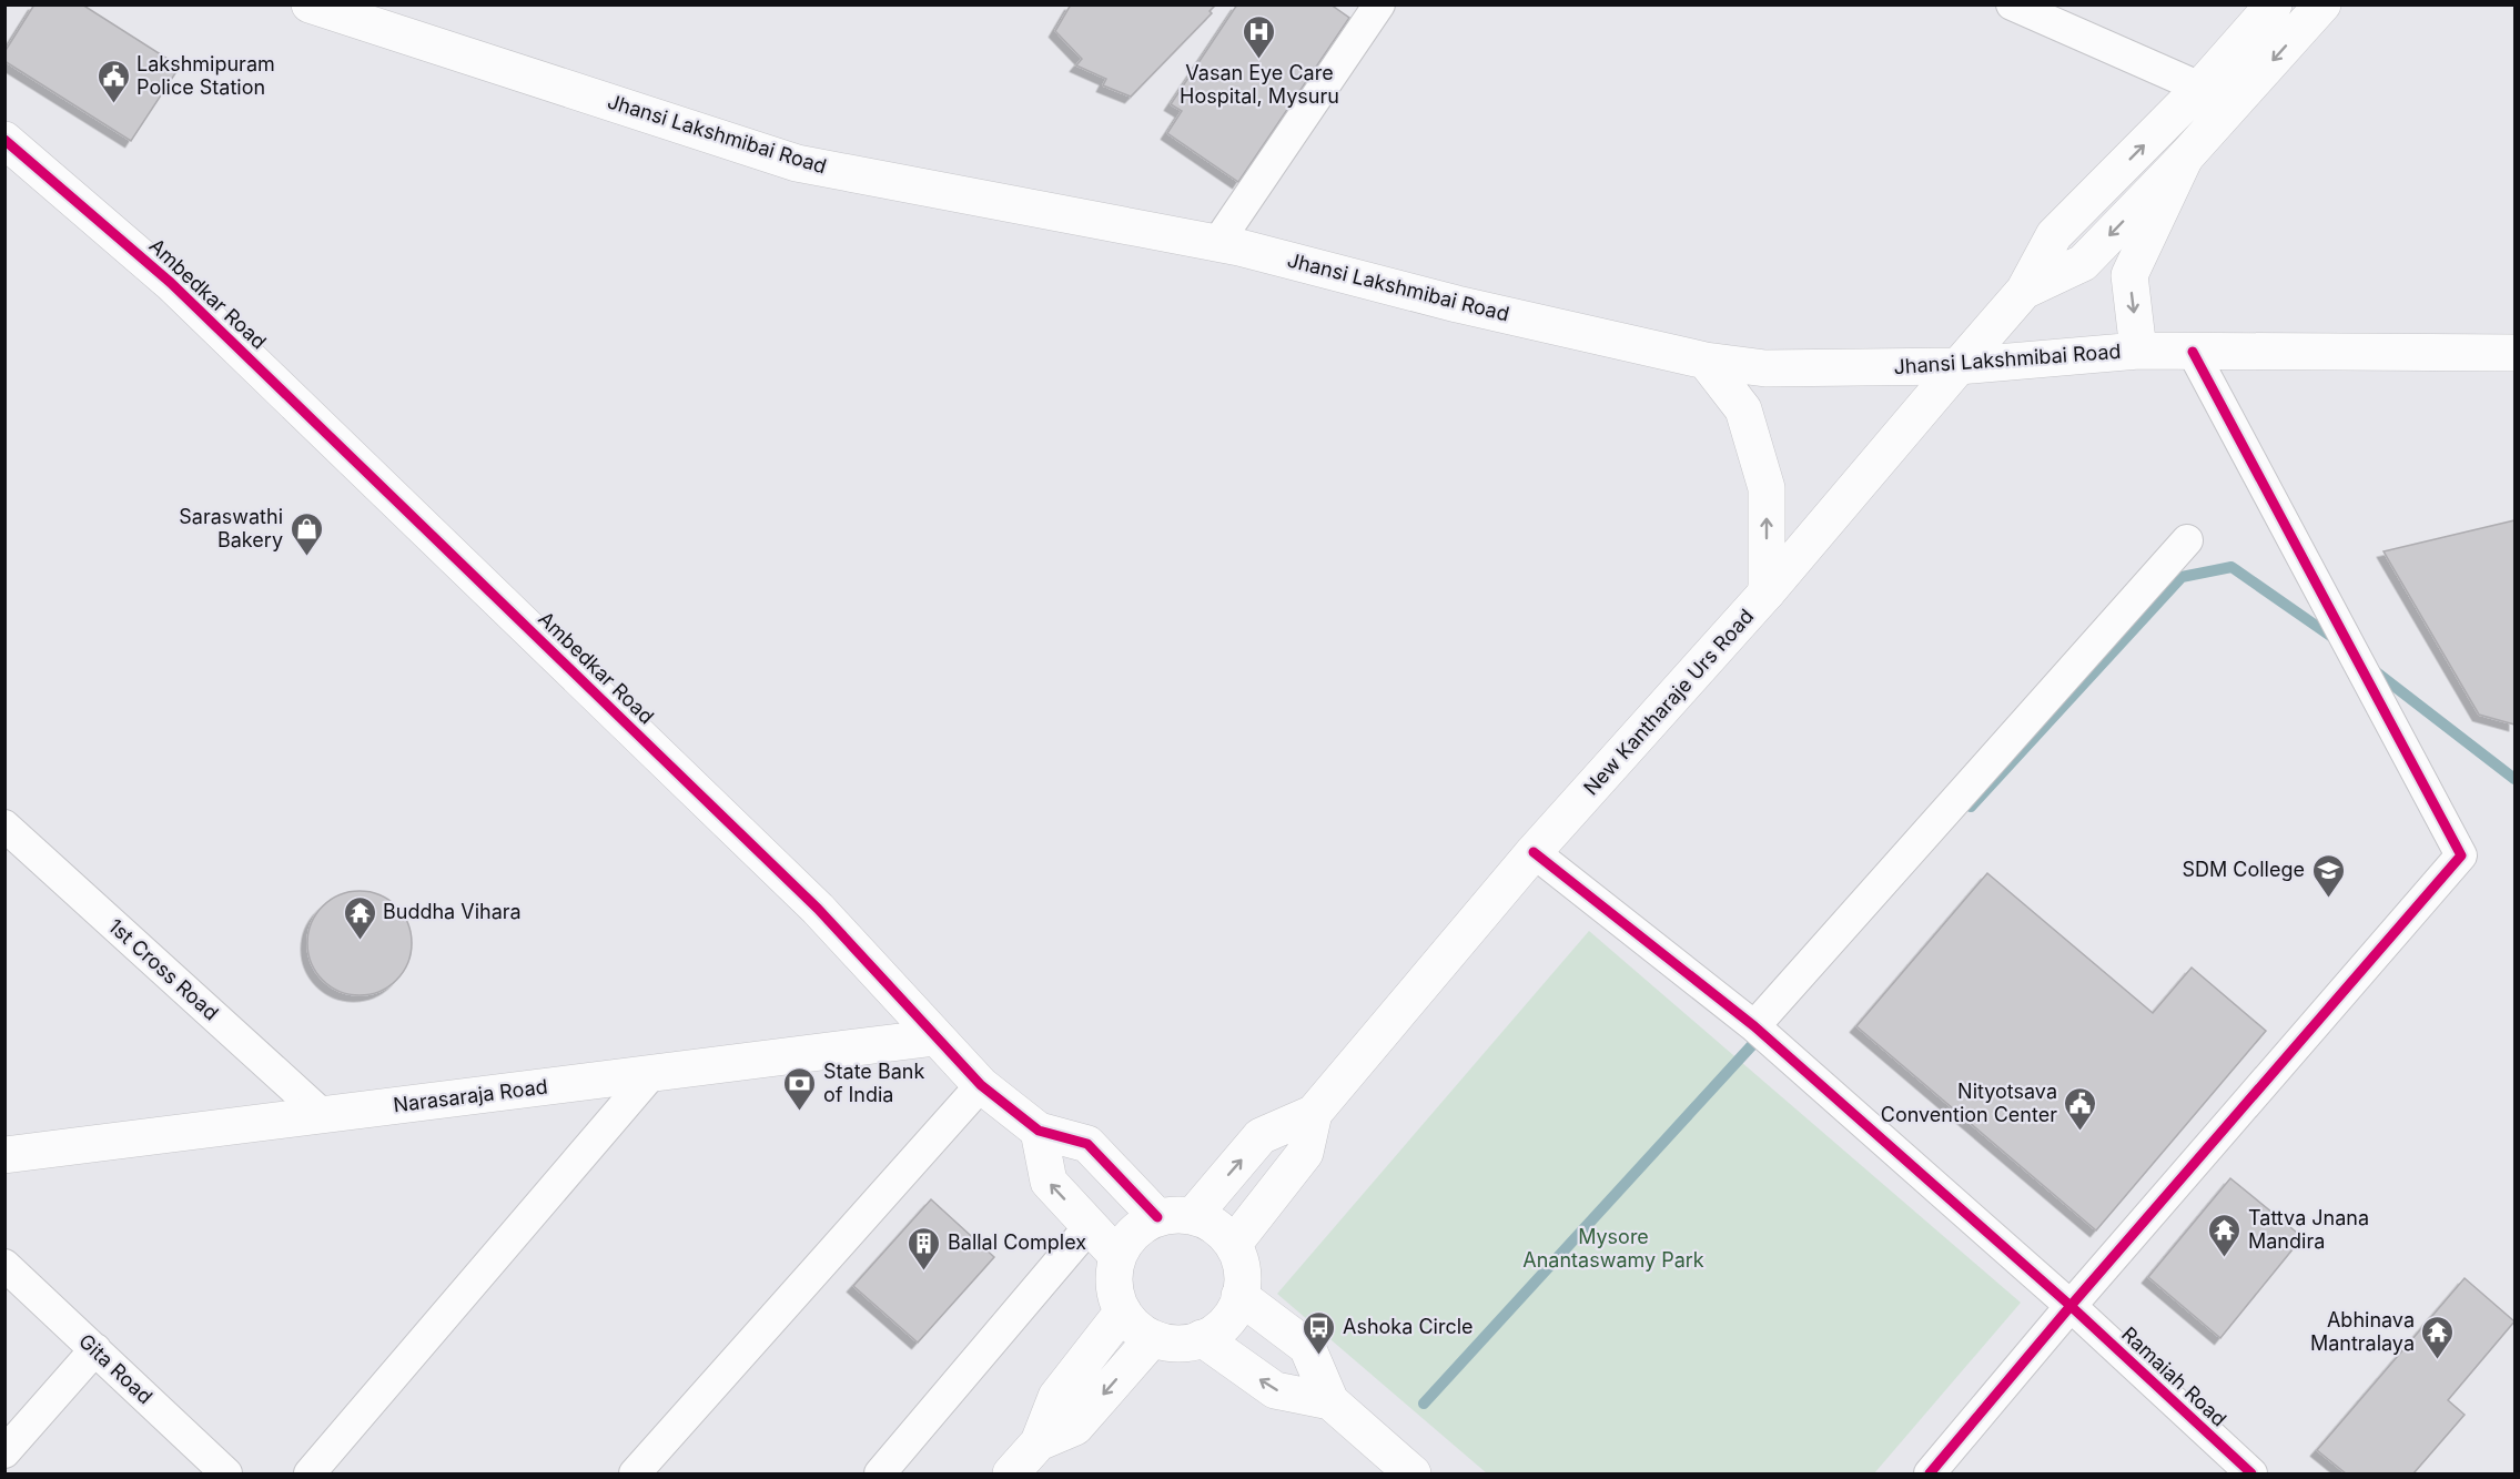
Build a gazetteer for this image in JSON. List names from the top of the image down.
{
  "streets": {
    "main road": [
      "Jhansi Lakshmibai Road",
      "Ambedkar Road",
      "New Kantharaje Urs Road",
      "Narasaraja Road"
    ],
    "street": ["1st Cross Road", "Gita Road", "Ramaiah Road"]
  },
  "crossings": [
    ["Jhansi Lakshmibai Road", "New Kantharaje Urs Road"],
    ["Ambedkar Road", "New Kantharaje Urs Road"],
    ["Ambedkar Road", "Narasaraja Road"],
    ["New Kantharaje Urs Road", "Ramaiah Road"],
    ["1st Cross Road", "Narasaraja Road"]
  ],
  "parks": ["Mysore Anantaswamy Park"],
  "places": {
    "hospital": ["Vasan Eye Care Hospital, Mysuru"],
    "public building": ["Lakshmipuram Police Station", "Nityotsava Convention Center"],
    "shop": ["Saraswathi Bakery"],
    "school or university": ["SDM College"],
    "temple": ["Buddha Vihara", "Tattva Jnana Mandira", "Abhinava Mantralaya"],
    "bank": ["State Bank of India"],
    "building": ["Ballal Complex"],
    "bus stop": ["Ashoka Circle"]
  }
}
